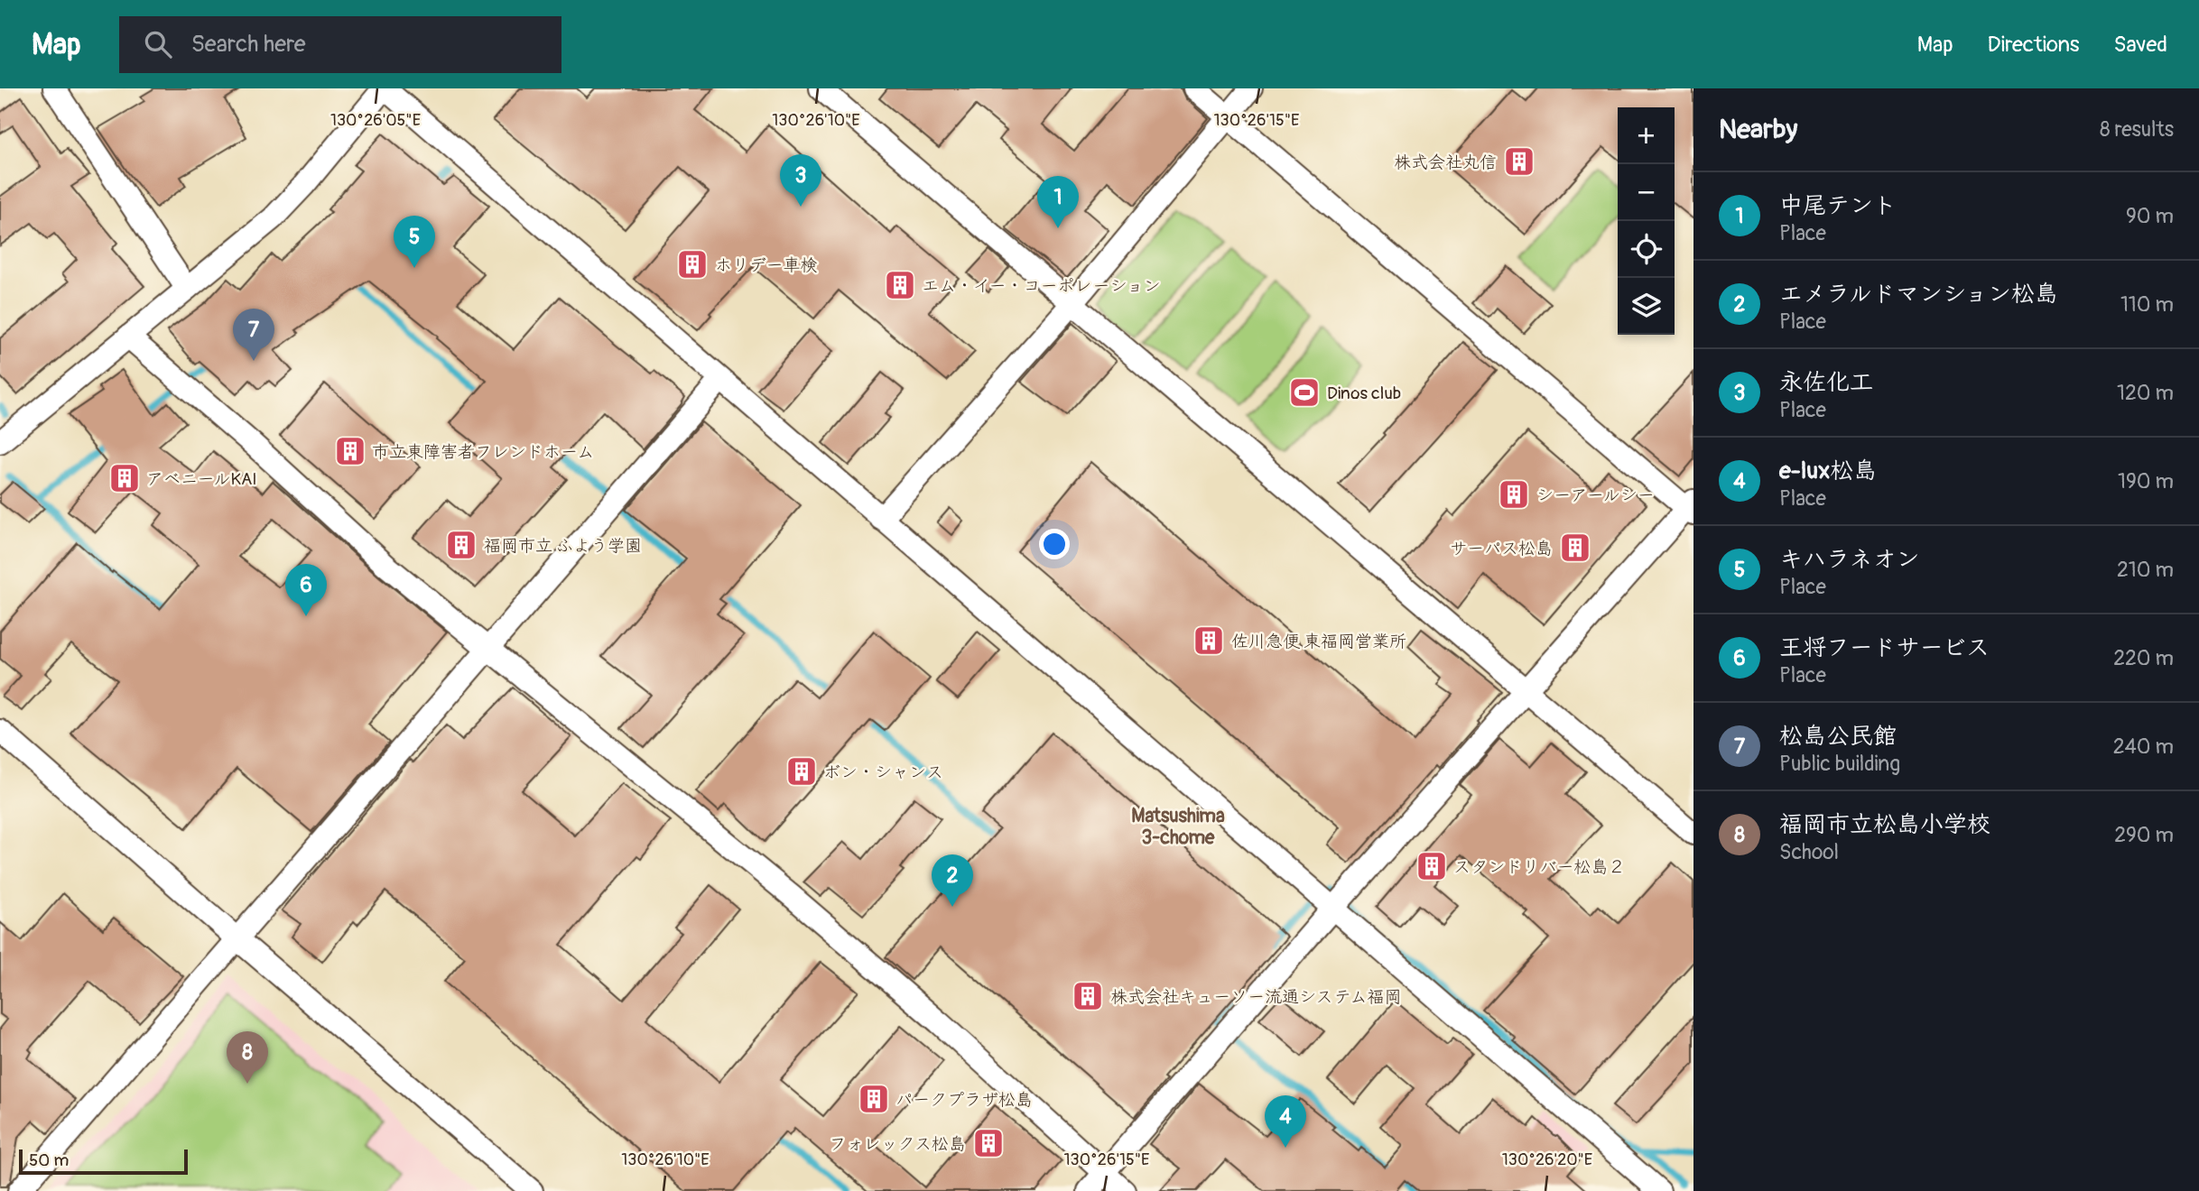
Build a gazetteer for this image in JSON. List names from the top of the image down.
{
  "districts": ["Matsushima 3-chome"],
  "places": {
    "building": [
      "株式会社丸信",
      "ホリデー車検",
      "エム・イー・コーポレーション",
      "市立東障害者フレンドホーム",
      "アベニールKAI",
      "シーアールシー",
      "福岡市立 ふよう学園",
      "サーパス松島",
      "佐川急便 東福岡営業所",
      "ボン・シャンス",
      "スタンドリバー松島２",
      "株式会社キューソー流通システム福岡",
      "パークプラザ松島",
      "フォレックス松島"
    ],
    "sports": ["Dinos club"]
  },
  "scale_bar": "50 m",
  "page": {
    "header": "Map",
    "search": "Search here",
    "nav": ["Map", "Directions", "Saved"],
    "heading": ["Nearby", "8 results"],
    "map_buttons": ["+", "−"],
    "pins": [
      "3",
      "1",
      "5",
      "7",
      "6",
      "2",
      "8",
      "4"
    ],
    "list": [
      {
        "mark": "1",
        "name": "中尾テント",
        "note": "Place",
        "value": "90 m"
      },
      {
        "mark": "2",
        "name": "エメラルドマンション松島",
        "note": "Place",
        "value": "110 m"
      },
      {
        "mark": "3",
        "name": "永佐化工",
        "note": "Place",
        "value": "120 m"
      },
      {
        "mark": "4",
        "name": "e-lux松島",
        "note": "Place",
        "value": "190 m"
      },
      {
        "mark": "5",
        "name": "キハラネオン",
        "note": "Place",
        "value": "210 m"
      },
      {
        "mark": "6",
        "name": "王将フードサービス",
        "note": "Place",
        "value": "220 m"
      },
      {
        "mark": "7",
        "name": "松島公民館",
        "note": "Public building",
        "value": "240 m"
      },
      {
        "mark": "8",
        "name": "福岡市立松島小学校",
        "note": "School",
        "value": "290 m"
      }
    ],
    "scale": "50 m"
  },
  "coordinates": [
    "130°26'05\"E",
    "130°26'10\"E",
    "130°26'15\"E",
    "130°26'20\"E"
  ]
}
